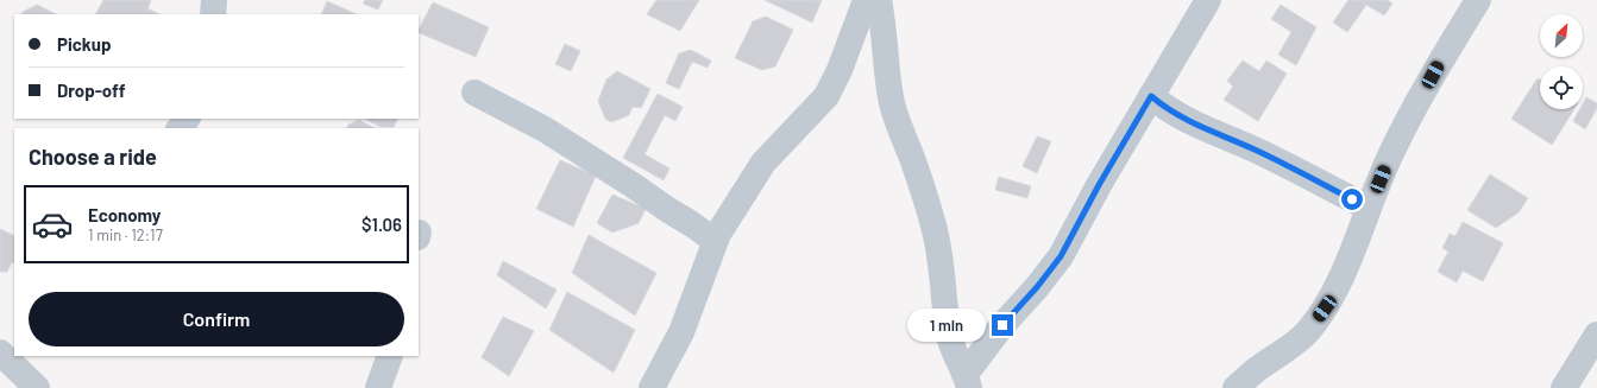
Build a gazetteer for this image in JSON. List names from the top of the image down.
{
  "north": "top right",
  "page": {
    "banner": ["Pickup", "Drop-off"],
    "heading": "Choose a ride",
    "list": [
      {
        "name": "Economy",
        "note": "1 min · 12:17",
        "value": "$1.06"
      }
    ],
    "buttons": "Confirm",
    "bubble": "1 min"
  }
}
